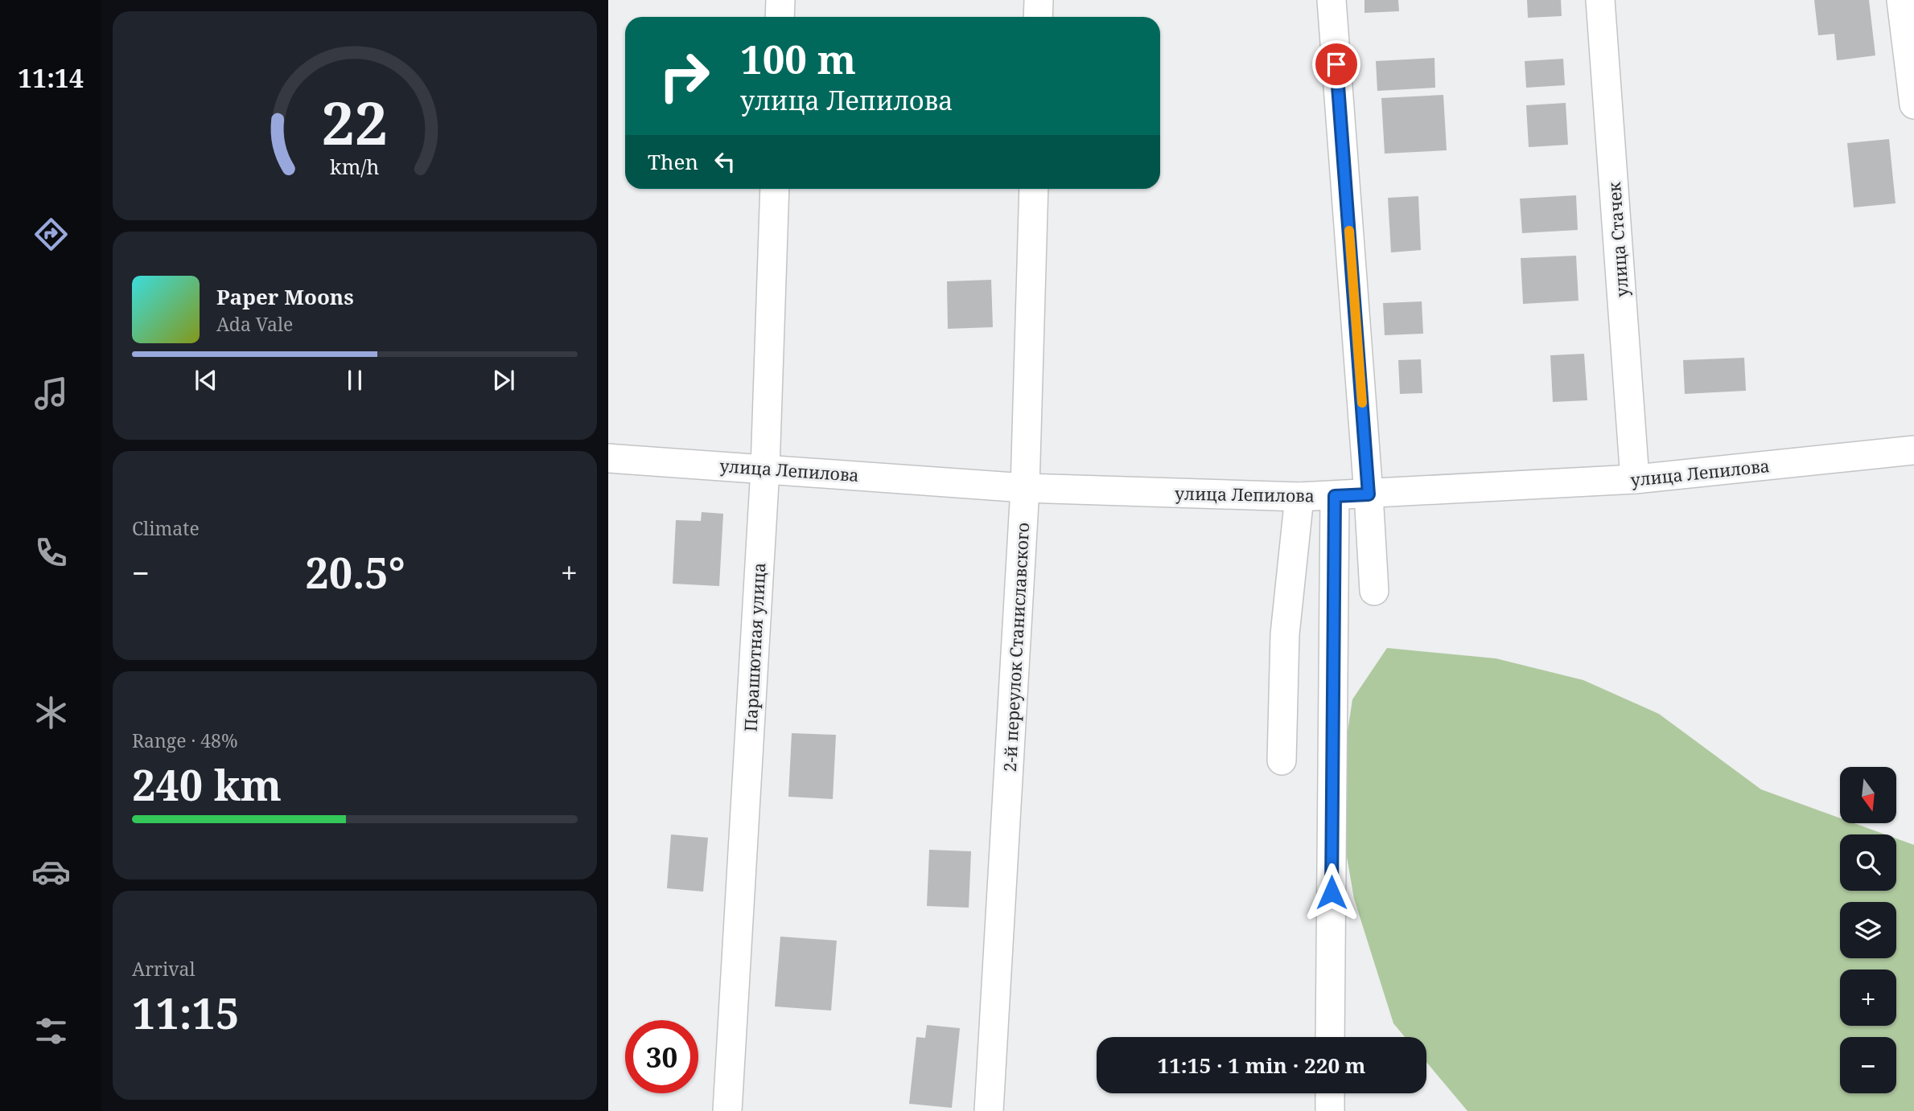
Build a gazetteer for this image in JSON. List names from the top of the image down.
{
  "streets": {
    "street": [
      "улица Стачек",
      "улица Лепилова",
      "Парашютная улица",
      "2-й переулок Станиславского"
    ]
  },
  "crossings": [
    ["улица Стачек", "улица Лепилова"],
    ["улица Лепилова", "Парашютная улица"],
    ["улица Лепилова", "2-й переулок Станиславского"]
  ],
  "north": "bottom",
  "page": {
    "tabs": "11:14",
    "turn": ["100 m", "улица Лепилова"],
    "then": "Then",
    "song": ["Paper Moons", "Ada Vale"],
    "tile": [
      "Climate",
      ["Range · 48%", "240 km"],
      ["Arrival", "11:15"]
    ],
    "heat": ["−", "20.5°", "+"],
    "map_buttons": ["+", "−"],
    "limit": "30",
    "trip": "11:15 · 1 min · 220 m",
    "gauge": ["22", "km/h"]
  }
}
